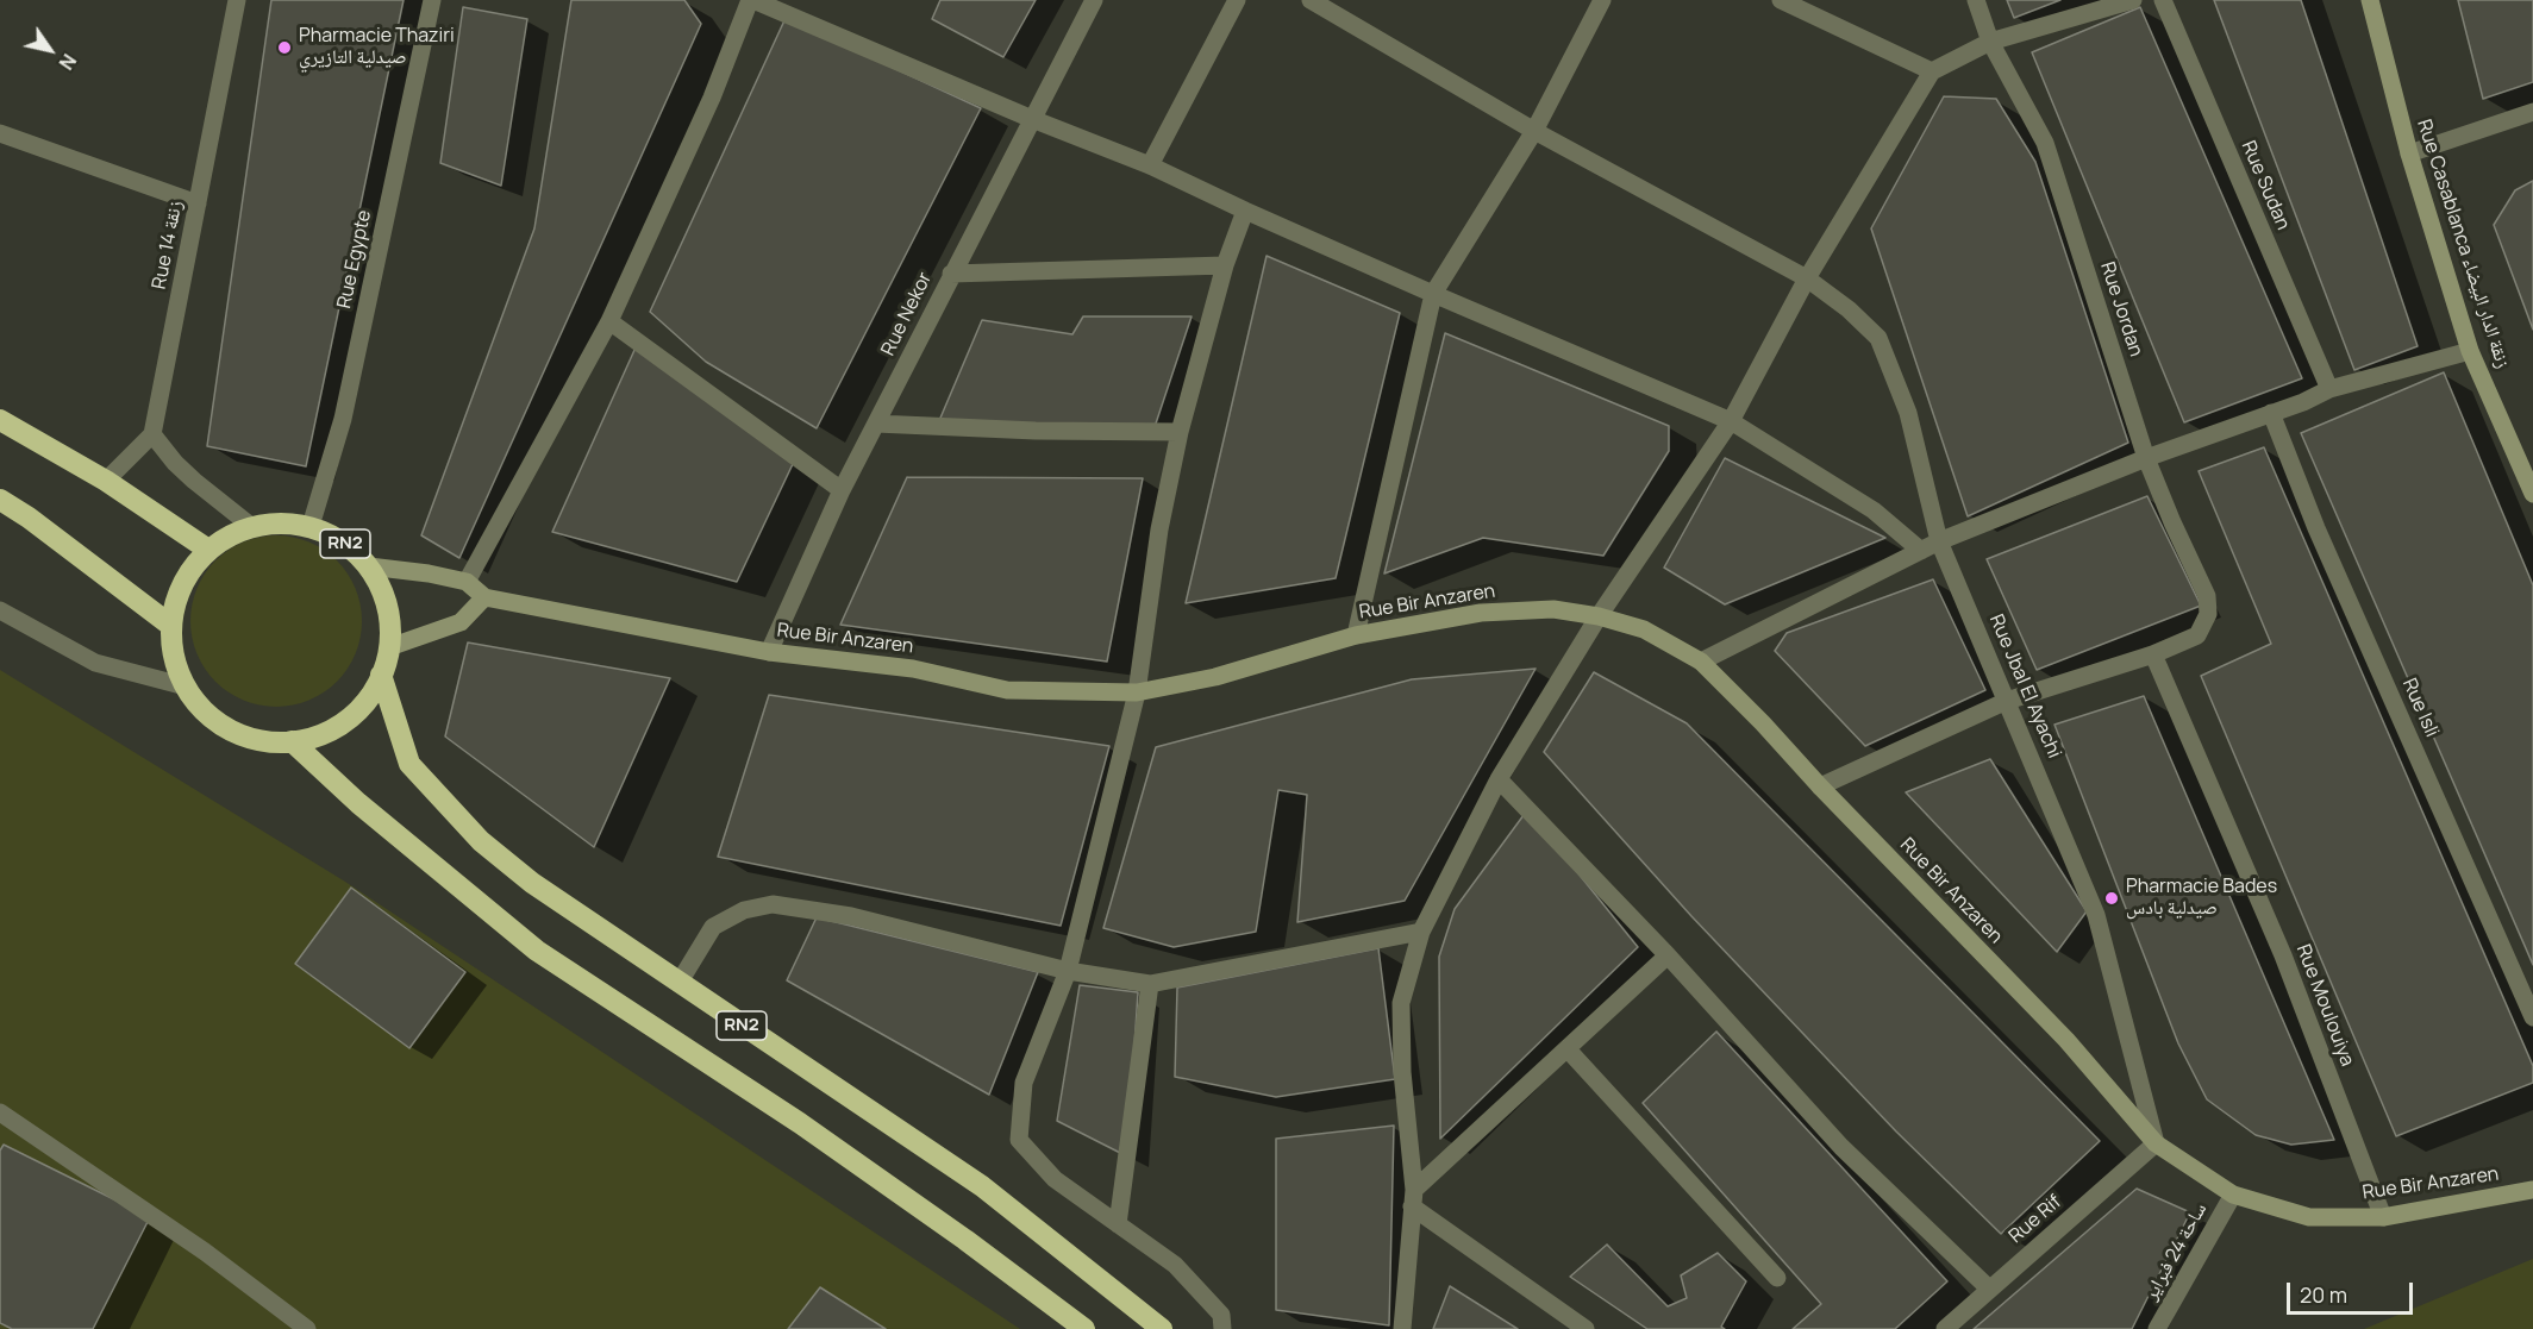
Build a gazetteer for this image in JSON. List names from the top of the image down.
{
  "streets": {
    "highway": ["RN2"],
    "street": [
      "Rue Sudan",
      "Rue Casablanca زنقة الدار البيضاء",
      "Rue 14 زنقة",
      "Rue Egypte",
      "Rue Jordan",
      "Rue Nekor",
      "Rue Bir Anzaren",
      "Rue Jbal El Ayachi",
      "Rue Isli",
      "Rue Moulouiya",
      "Rue Rif",
      "ساحة 24 فبراير"
    ]
  },
  "crossings": [
    ["Rue Egypte", "RN2"],
    ["Rue Jordan", "Rue Moulouiya"],
    ["Rue Nekor", "Rue Bir Anzaren"],
    ["Rue Bir Anzaren", "Rue Jbal El Ayachi"],
    ["Rue Bir Anzaren", "Rue Moulouiya"],
    ["Rue Bir Anzaren", "Rue Rif"],
    ["Rue Bir Anzaren", "ساحة 24 فبراير"],
    ["Rue Jbal El Ayachi", "Rue Rif"]
  ],
  "places": ["Pharmacie Thaziri صيدلية التازيري", "Pharmacie Bades صيدلية بادس"],
  "scale_bar": "20 m",
  "north": "bottom right"
}
